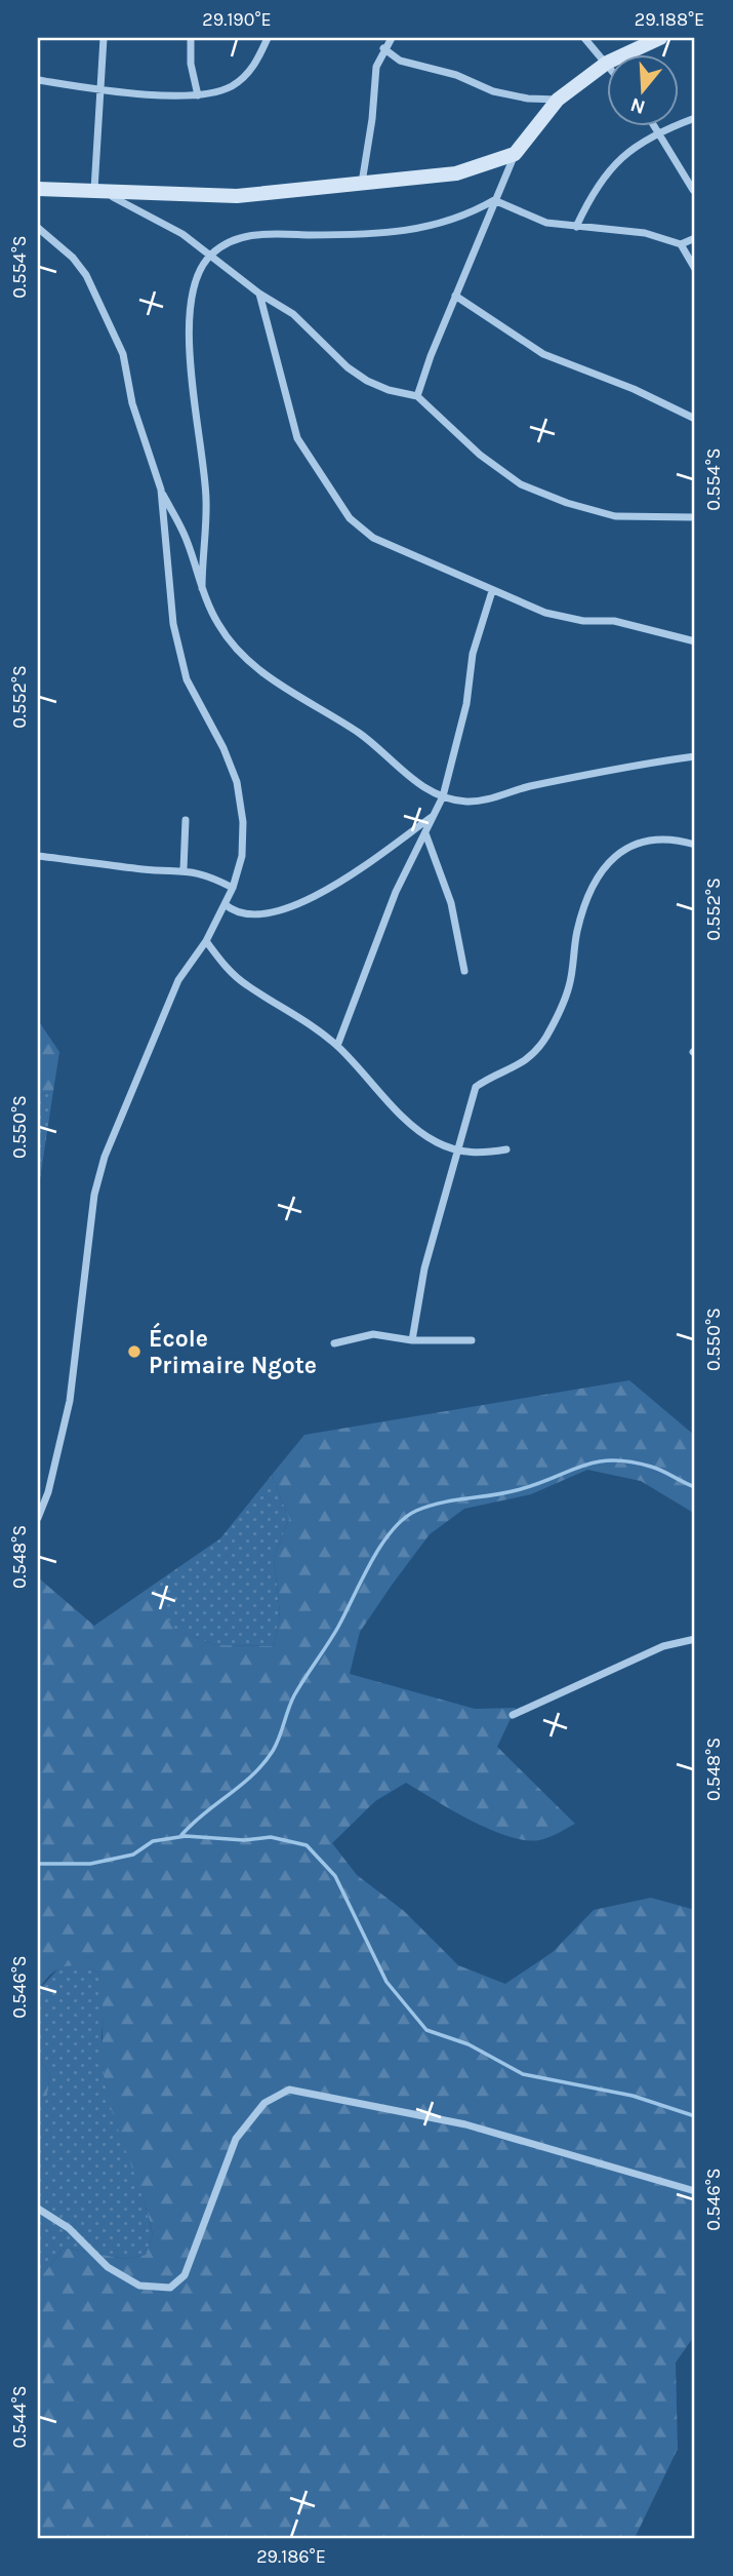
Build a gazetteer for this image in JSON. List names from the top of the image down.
{
  "places": ["École Primaire Ngote"],
  "north": "bottom",
  "coordinates": [
    "29.190°E",
    "29.188°E",
    "0.554°S",
    "0.552°S",
    "0.550°S",
    "0.548°S",
    "0.546°S",
    "0.544°S",
    "29.186°E"
  ]
}
